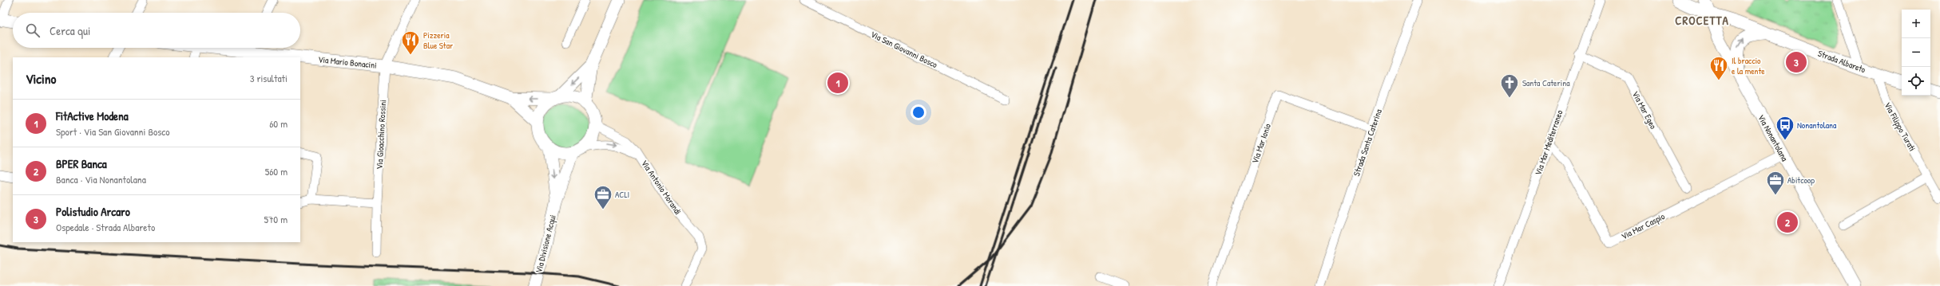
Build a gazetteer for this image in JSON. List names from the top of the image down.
{
  "streets": {
    "main road": [
      "Strada Albareto",
      "Via Mario Bonacini",
      "Via Nonantolana",
      "Via Divisione Acqui"
    ],
    "street": [
      "Via San Giovanni Bosco",
      "Via Mar Egeo",
      "Via Filippo Turati",
      "Via Gioacchino Rossini",
      "Strada Santa Caterina",
      "Via Mar Mediterraneo",
      "Via Mar Ionio",
      "Via Antonio Morandi",
      "Via Mar Caspio"
    ]
  },
  "crossings": [
    ["Strada Albareto", "Via Filippo Turati"],
    ["Strada Albareto", "Via Nonantolana"],
    ["Via Mario Bonacini", "Via Gioacchino Rossini"],
    ["Via Mario Bonacini", "Via Antonio Morandi"],
    ["Via Mario Bonacini", "Via Divisione Acqui"],
    ["Via Mar Egeo", "Via Mar Mediterraneo"],
    ["Via Nonantolana", "Via Mar Caspio"],
    ["Strada Santa Caterina", "Via Mar Ionio"],
    ["Via Mar Mediterraneo", "Via Mar Caspio"],
    ["Via Antonio Morandi", "Via Divisione Acqui"]
  ],
  "districts": ["CROCETTA"],
  "places": {
    "restaurant": ["Pizzeria Blue Star", "Il braccio e la mente"],
    "church": ["Santa Caterina"],
    "bus stop": ["Nonantolana"],
    "office": ["Abitcoop", "ACLI"]
  },
  "page": {
    "map_buttons": ["+", "−"],
    "search": "Cerca qui",
    "pins": ["3", "1", "2"],
    "heading": ["Vicino", "3 risultati"],
    "list": [
      {
        "mark": "1",
        "name": "FitActive Modena",
        "note": "Sport · Via San Giovanni Bosco",
        "value": "60 m"
      },
      {
        "mark": "2",
        "name": "BPER Banca",
        "note": "Banca · Via Nonantolana",
        "value": "560 m"
      },
      {
        "mark": "3",
        "name": "Polistudio Arcaro",
        "note": "Ospedale · Strada Albareto",
        "value": "570 m"
      }
    ]
  }
}
